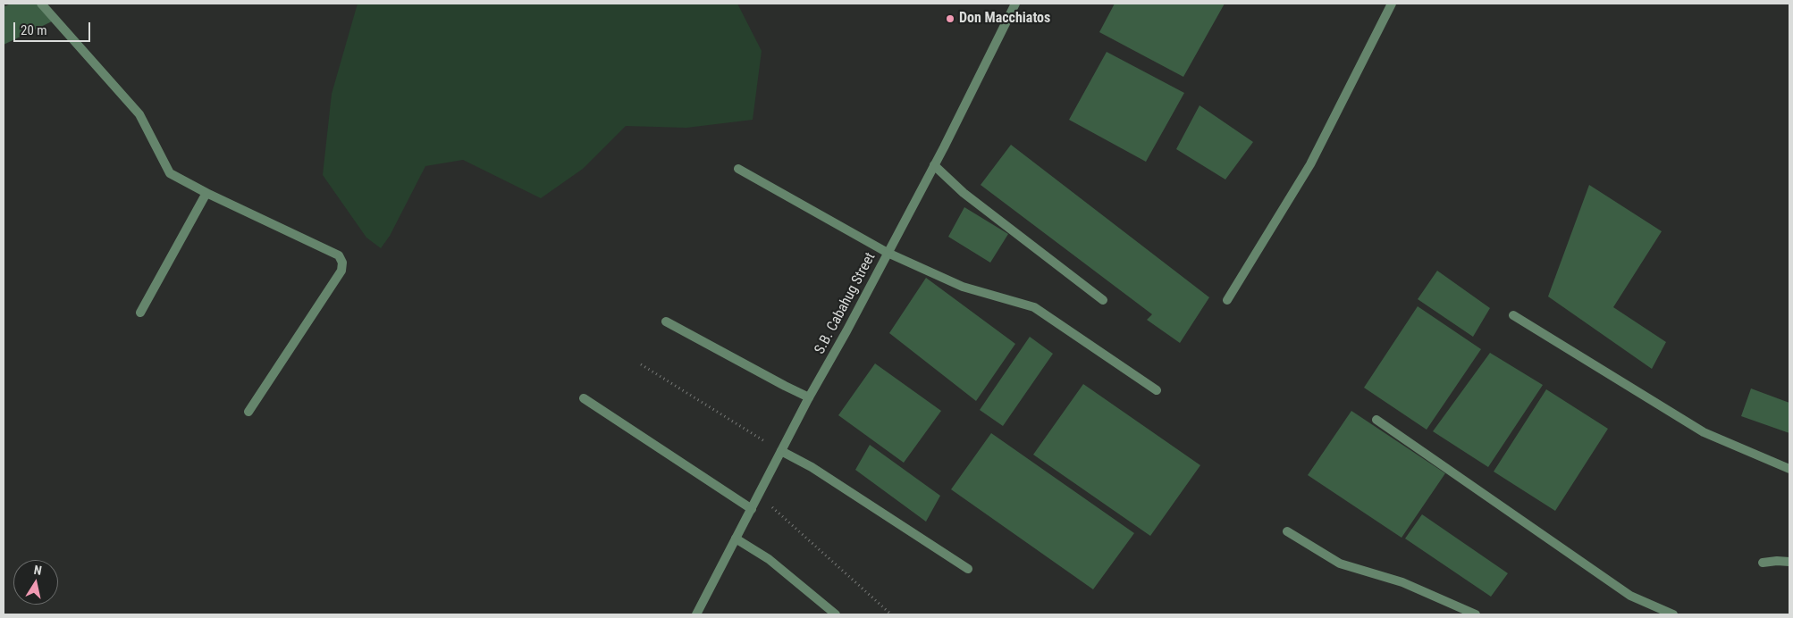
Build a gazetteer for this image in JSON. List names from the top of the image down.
{
  "streets": {
    "street": ["S.B. Cabahug Street"]
  },
  "places": ["Don Macchiatos"],
  "scale_bar": "20 m",
  "north": "top"
}
